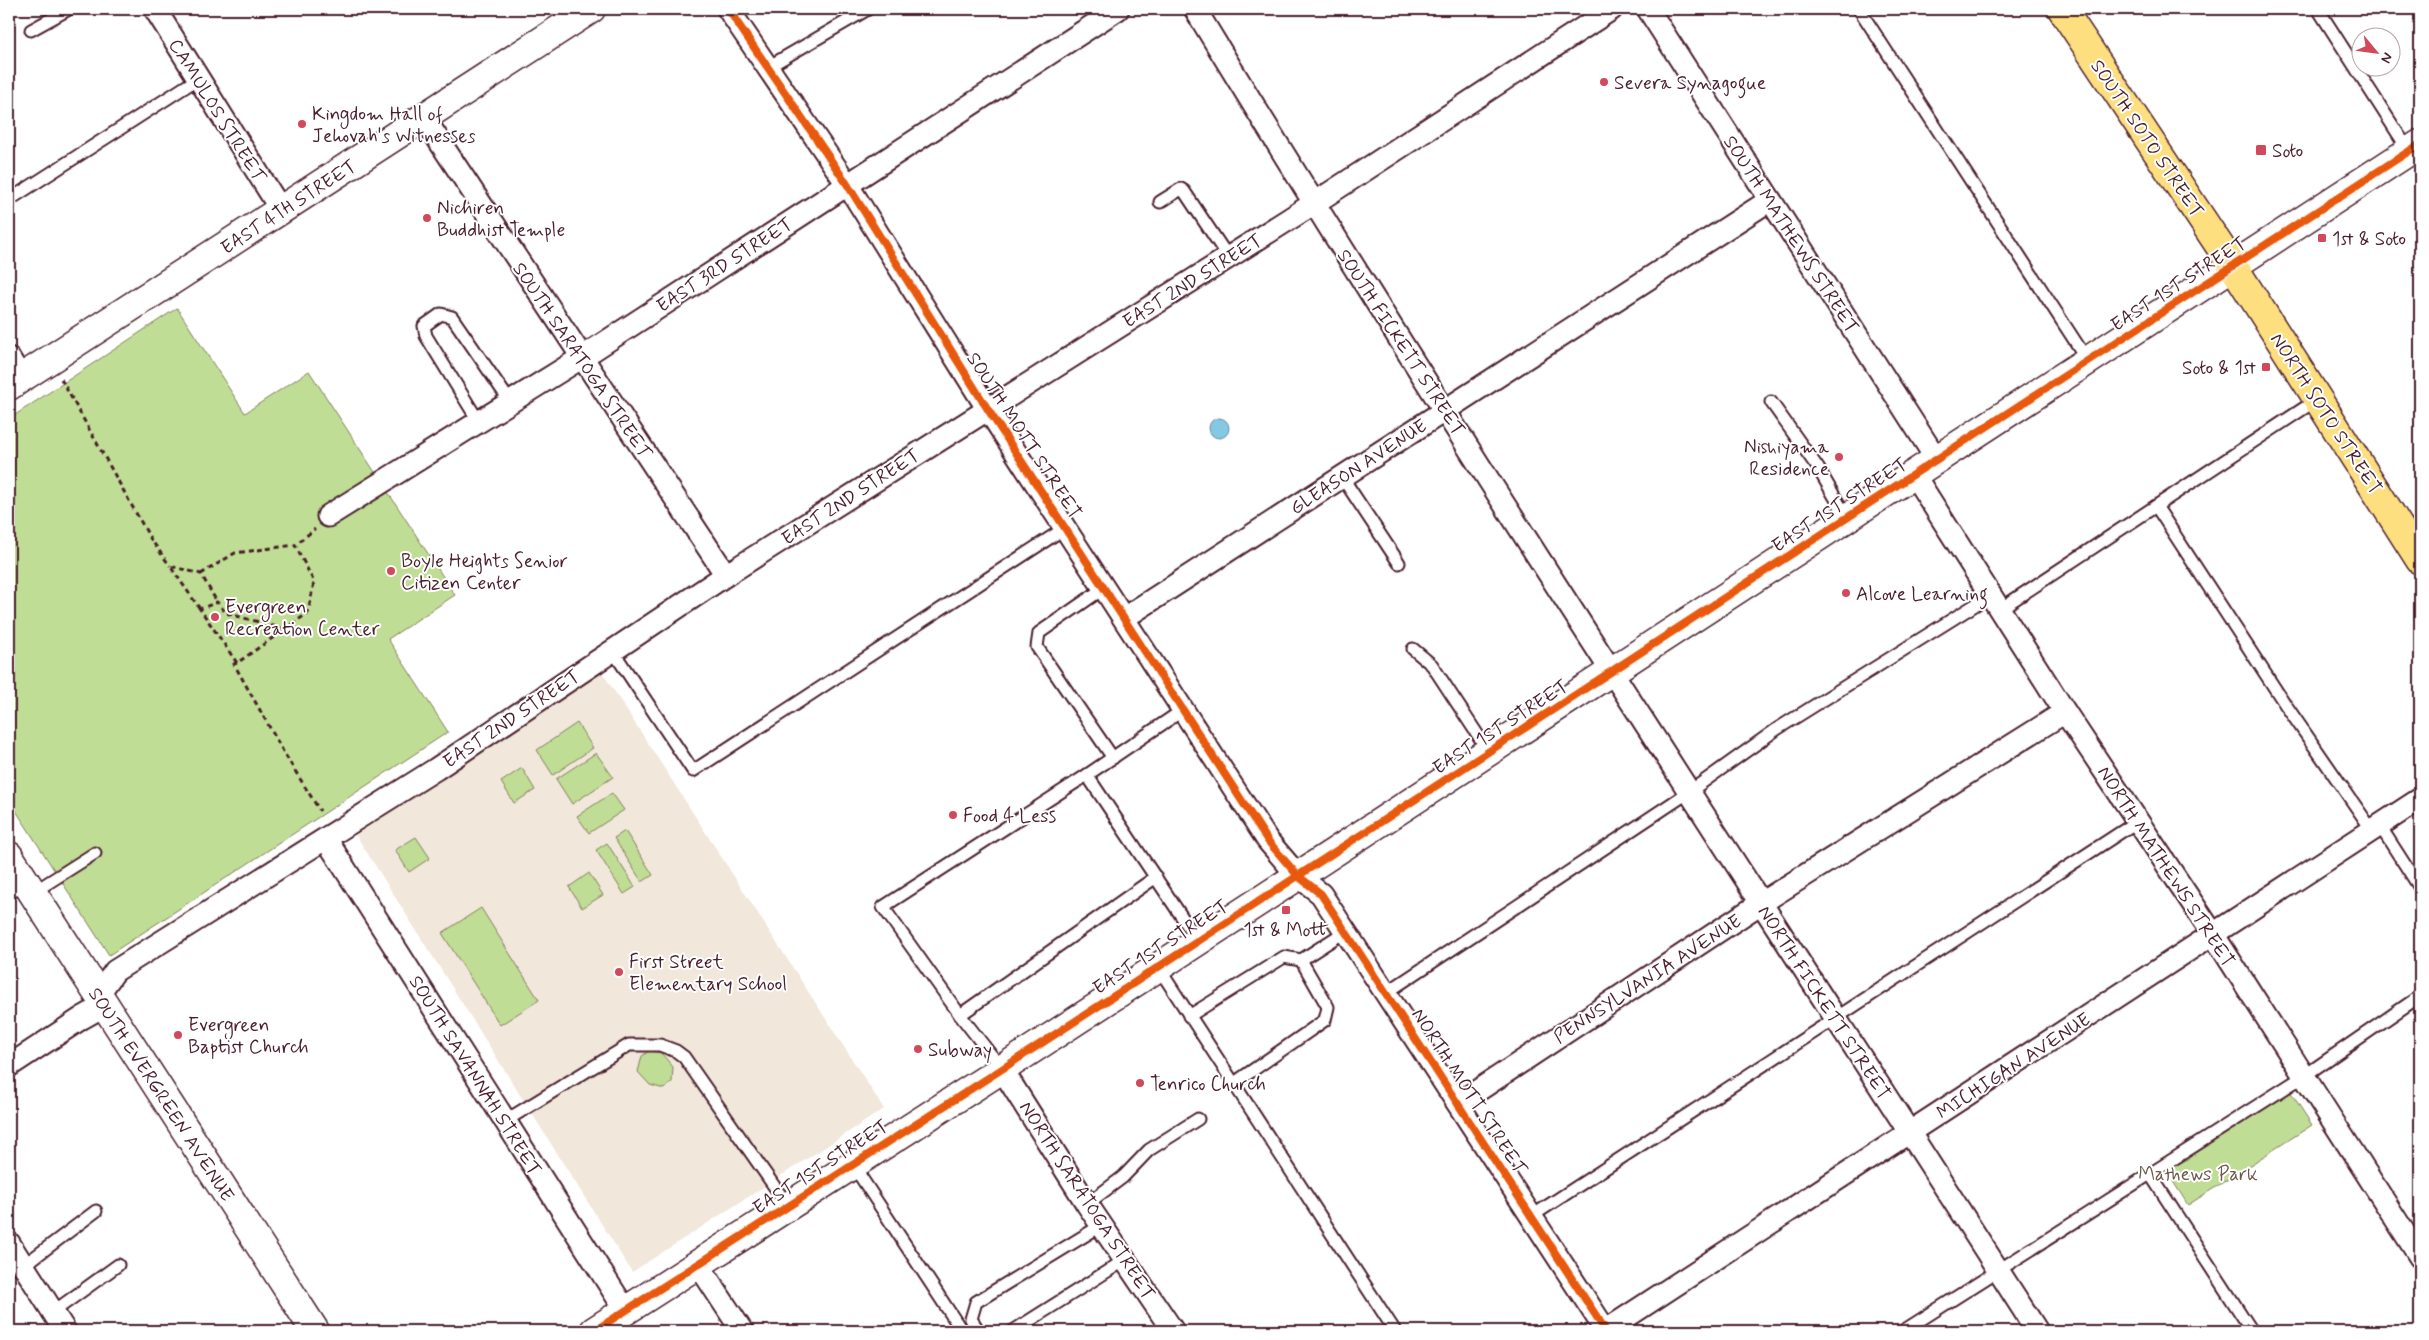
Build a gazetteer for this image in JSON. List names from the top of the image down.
{
  "streets": {
    "main road": ["SOUTH SOTO STREET", "NORTH SOTO STREET"],
    "street": [
      "CAMULOS STREET",
      "EAST 4TH STREET",
      "SOUTH MATHEWS STREET",
      "EAST 3RD STREET",
      "EAST 2ND STREET",
      "EAST 1ST STREET",
      "SOUTH FICKETT STREET",
      "SOUTH SARATOGA STREET",
      "SOUTH MOTT STREET",
      "GLEASON AVENUE",
      "NORTH MATHEWS STREET",
      "PENNSYLVANIA AVENUE",
      "NORTH FICKETT STREET",
      "MICHIGAN AVENUE",
      "SOUTH SAVANNAH STREET",
      "NORTH MOTT STREET",
      "SOUTH EVERGREEN AVENUE",
      "NORTH SARATOGA STREET"
    ]
  },
  "crossings": [
    ["CAMULOS STREET", "EAST 4TH STREET"],
    ["SOUTH SOTO STREET", "EAST 1ST STREET"],
    ["SOUTH SOTO STREET", "NORTH SOTO STREET"],
    ["EAST 4TH STREET", "SOUTH SARATOGA STREET"],
    ["SOUTH MATHEWS STREET", "EAST 1ST STREET"],
    ["SOUTH MATHEWS STREET", "GLEASON AVENUE"],
    ["EAST 3RD STREET", "SOUTH SARATOGA STREET"],
    ["EAST 3RD STREET", "SOUTH MOTT STREET"],
    ["EAST 2ND STREET", "SOUTH FICKETT STREET"],
    ["EAST 2ND STREET", "SOUTH SARATOGA STREET"],
    ["EAST 2ND STREET", "SOUTH MOTT STREET"],
    ["EAST 2ND STREET", "SOUTH SAVANNAH STREET"],
    ["EAST 2ND STREET", "SOUTH EVERGREEN AVENUE"],
    ["EAST 1ST STREET", "SOUTH FICKETT STREET"],
    ["EAST 1ST STREET", "NORTH SOTO STREET"],
    ["EAST 1ST STREET", "SOUTH MOTT STREET"],
    ["EAST 1ST STREET", "NORTH MATHEWS STREET"],
    ["EAST 1ST STREET", "NORTH FICKETT STREET"],
    ["EAST 1ST STREET", "SOUTH SAVANNAH STREET"],
    ["EAST 1ST STREET", "NORTH MOTT STREET"],
    ["EAST 1ST STREET", "NORTH SARATOGA STREET"],
    ["SOUTH FICKETT STREET", "GLEASON AVENUE"],
    ["SOUTH FICKETT STREET", "NORTH FICKETT STREET"],
    ["SOUTH MOTT STREET", "GLEASON AVENUE"],
    ["SOUTH MOTT STREET", "NORTH MOTT STREET"],
    ["NORTH MATHEWS STREET", "PENNSYLVANIA AVENUE"],
    ["NORTH MATHEWS STREET", "MICHIGAN AVENUE"],
    ["PENNSYLVANIA AVENUE", "NORTH FICKETT STREET"],
    ["PENNSYLVANIA AVENUE", "NORTH MOTT STREET"],
    ["NORTH FICKETT STREET", "MICHIGAN AVENUE"],
    ["MICHIGAN AVENUE", "NORTH MOTT STREET"]
  ],
  "parks": ["Mathews Park"],
  "places": {
    "other": [
      "Severa Synagogue",
      "Kingdom Hall of Jehovah's Witnesses",
      "Nichiren Buddhist Temple",
      "Nishiyama Residence",
      "Boyle Heights Senior Citizen Center",
      "Alcove Learning",
      "Evergreen Recreation Center",
      "Food 4 Less",
      "First Street Elementary School",
      "Evergreen Baptist Church",
      "Subway",
      "Tenrico Church"
    ],
    "transit": [
      "Soto",
      "1st & Soto",
      "Soto & 1st",
      "1st & Mott"
    ]
  },
  "north": "bottom right"
}
